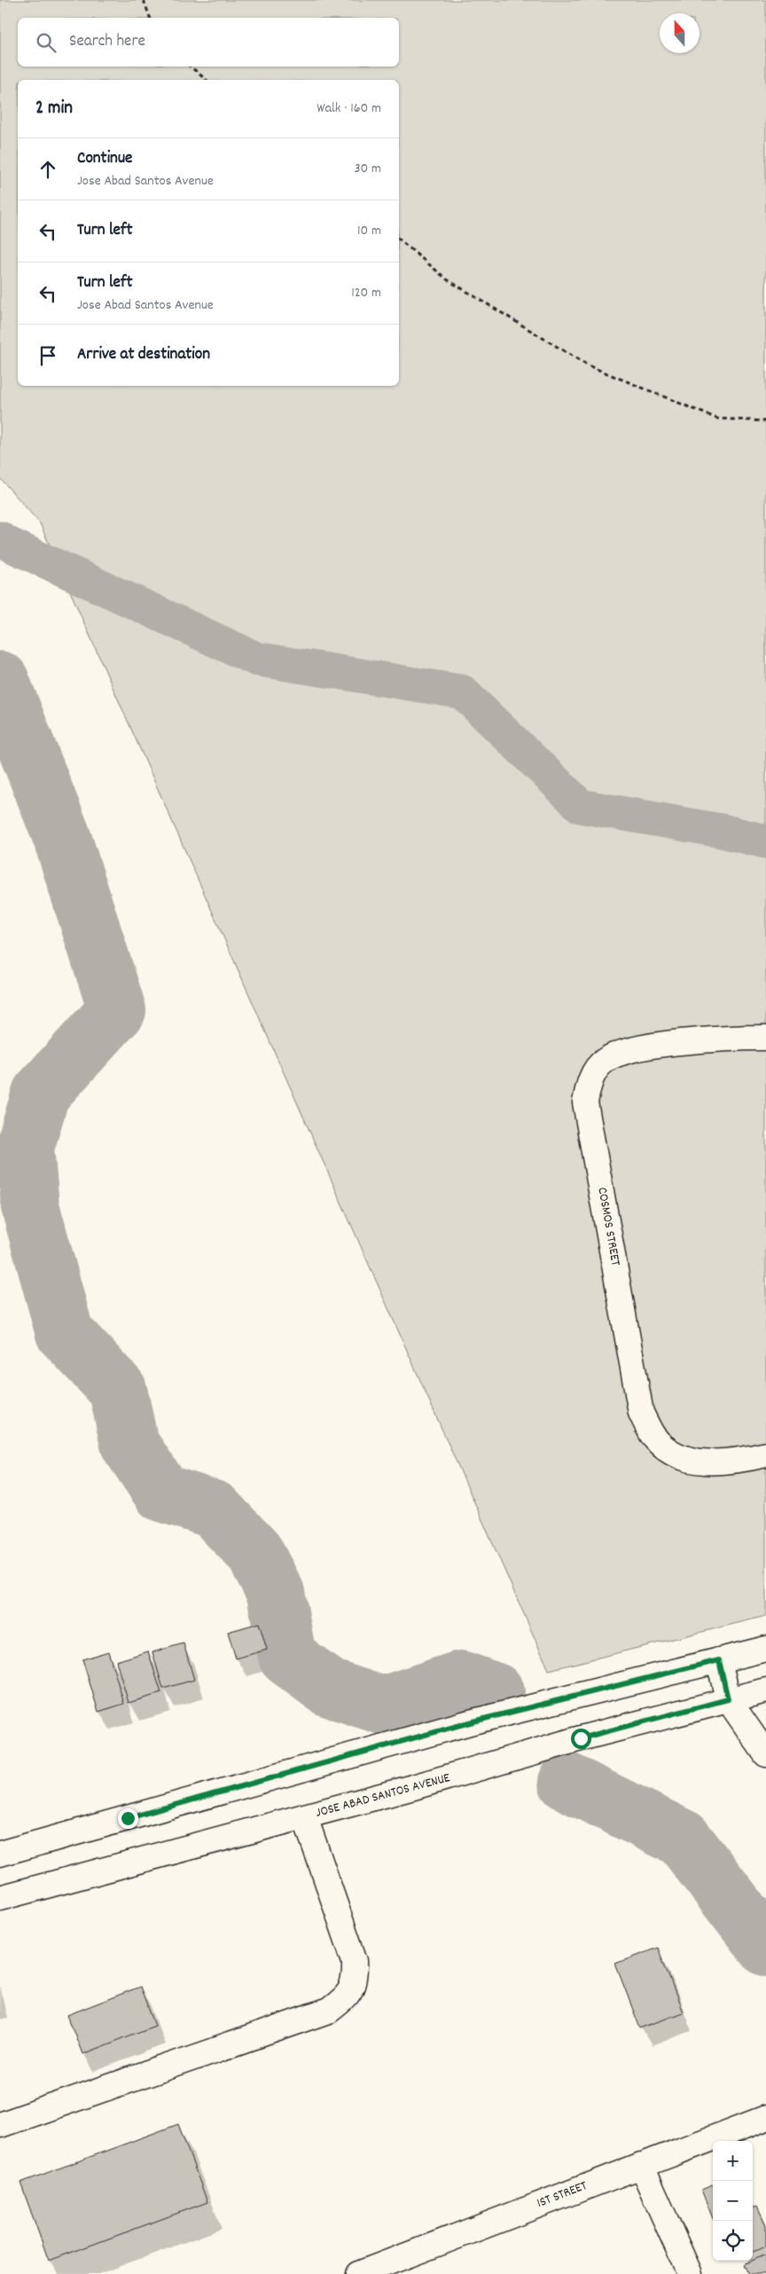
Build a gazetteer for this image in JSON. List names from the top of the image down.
{
  "streets": {
    "main road": ["COSMOS STREET", "JOSE ABAD SANTOS AVENUE", "1ST STREET"]
  },
  "north": "top",
  "page": {
    "search": "Search here",
    "heading": ["2 min", "Walk · 160 m"],
    "list": [
      ["Continue", "Jose Abad Santos Avenue", "30 m"],
      ["Turn left", "10 m"],
      ["Turn left", "Jose Abad Santos Avenue", "120 m"],
      "Arrive at destination"
    ],
    "map_buttons": ["+", "−"]
  }
}
